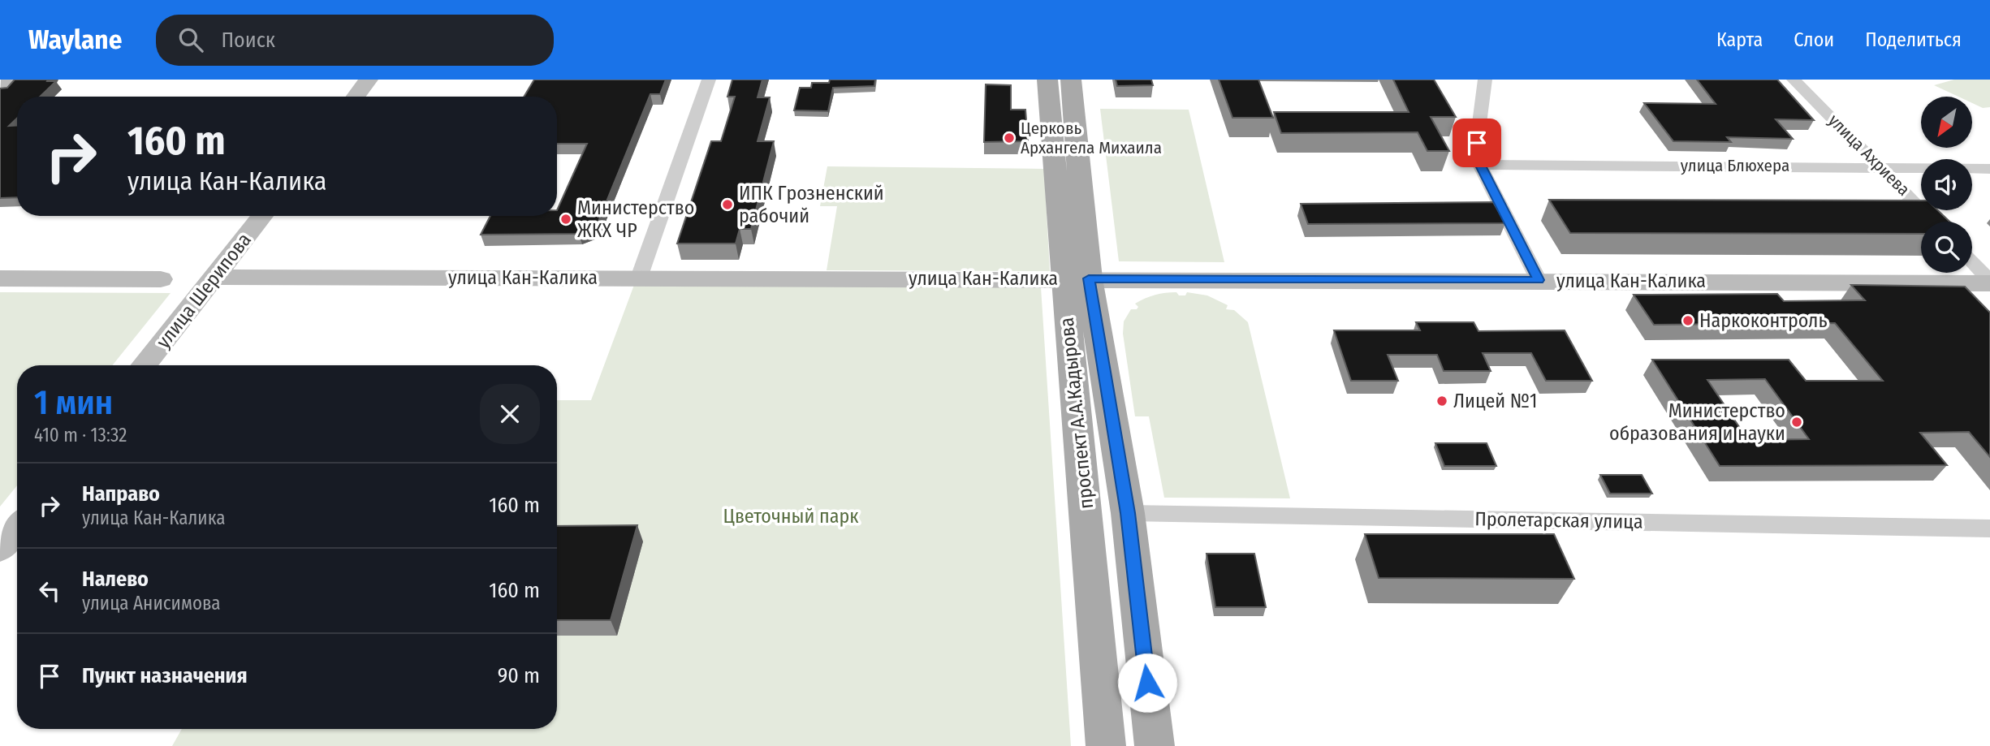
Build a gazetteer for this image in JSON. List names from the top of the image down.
{
  "streets": {
    "main road": ["проспект А.А.Кадырова"],
    "street": [
      "улица Ахриева",
      "улица Блюхера",
      "улица Кан-Калика",
      "улица Шерипова",
      "Пролетарская улица"
    ]
  },
  "crossings": [
    ["улица Ахриева", "улица Блюхера"],
    ["улица Кан-Калика", "улица Шерипова"],
    ["улица Кан-Калика", "проспект А.А.Кадырова"],
    ["проспект А.А.Кадырова", "Пролетарская улица"]
  ],
  "parks": ["Цветочный парк"],
  "places": [
    "Церковь Архангела Михаила",
    "ИПК Грозненский рабочий",
    "Министерство ЖКХ ЧР",
    "Наркоконтроль",
    "Лицей №1",
    "Министерство образования и науки"
  ],
  "north": "bottom left",
  "page": {
    "header": "Waylane",
    "search": "Поиск",
    "nav": ["Карта", "Слои", "Поделиться"],
    "turn": ["160 m", "улица Кан-Калика"],
    "heading": ["1 мин", "410 m · 13:32"],
    "list": [
      {
        "name": "Направо",
        "note": "улица Кан-Калика",
        "value": "160 m"
      },
      {
        "name": "Налево",
        "note": "улица Анисимова",
        "value": "160 m"
      },
      {
        "name": "Пункт назначения",
        "value": "90 m"
      }
    ]
  }
}
